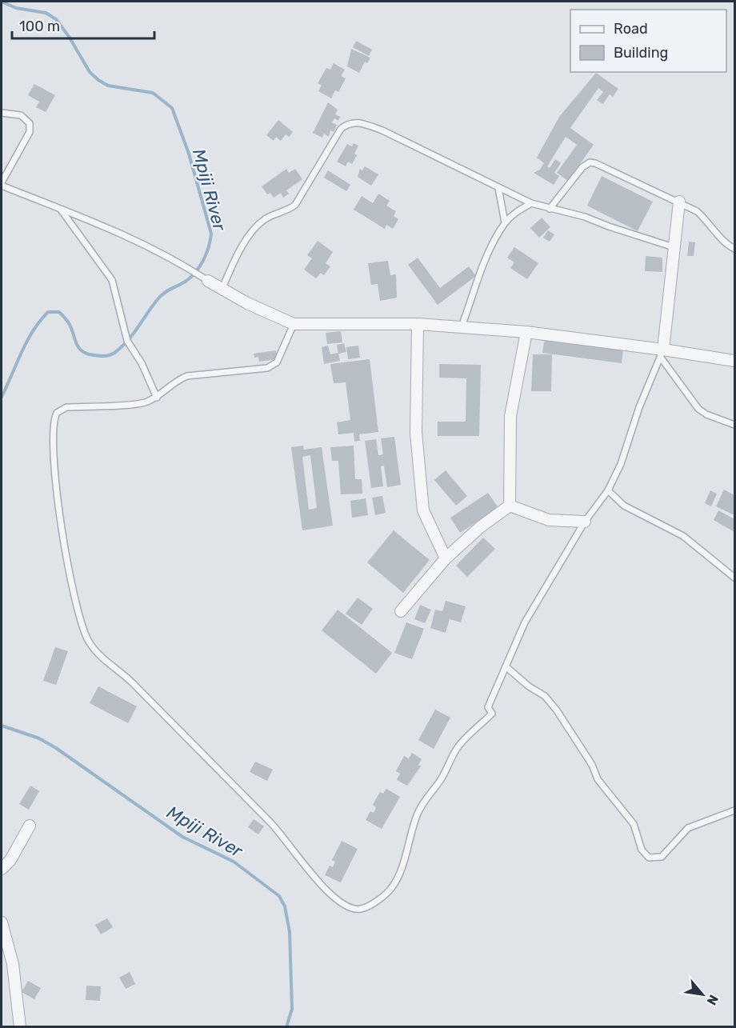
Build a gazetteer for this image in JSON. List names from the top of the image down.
{
  "water": ["Mpiji River"],
  "legend": ["Road", "Building"],
  "scale_bar": "100 m",
  "north": "bottom right"
}
